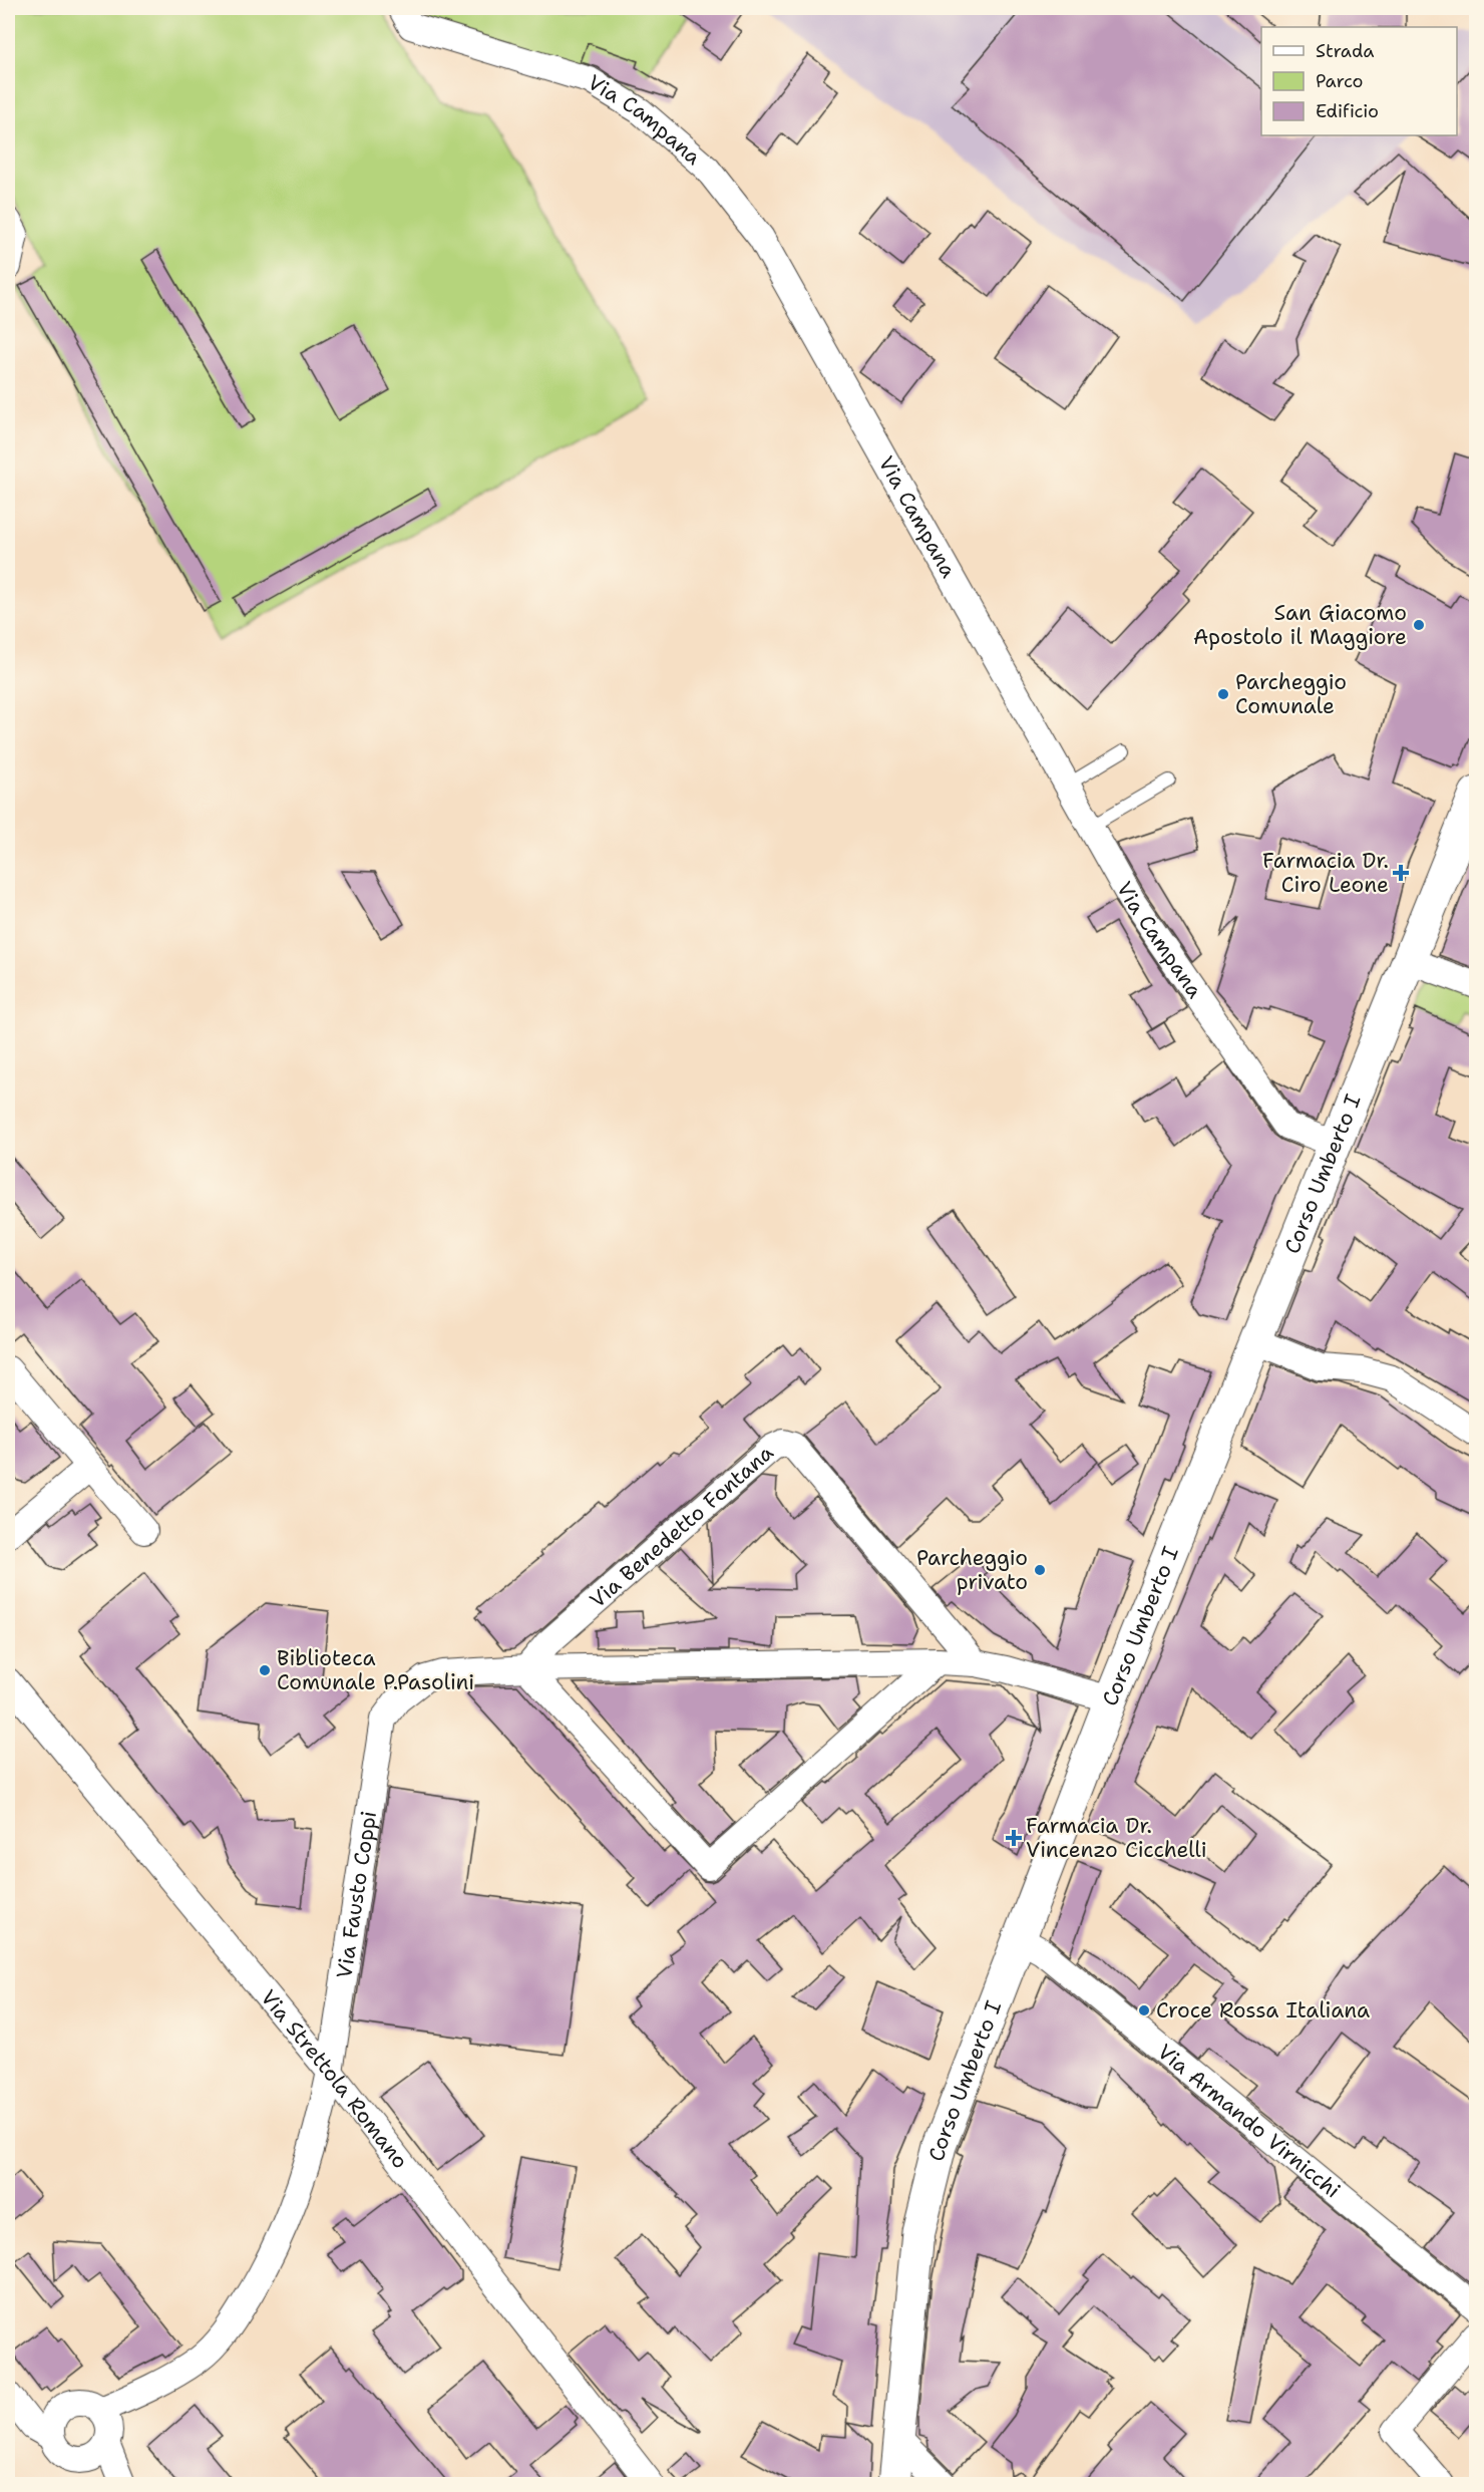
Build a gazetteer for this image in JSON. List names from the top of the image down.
{
  "streets": {
    "main road": ["Corso Umberto I"],
    "street": [
      "Via Campana",
      "Via Benedetto Fontana",
      "Via Fausto Coppi",
      "Via Strettola Romano",
      "Via Armando Virnicchi"
    ]
  },
  "crossings": [
    ["Via Campana", "Corso Umberto I"],
    ["Corso Umberto I", "Via Armando Virnicchi"],
    ["Via Benedetto Fontana", "Via Fausto Coppi"],
    ["Via Fausto Coppi", "Via Strettola Romano"]
  ],
  "places": {
    "other": [
      "San Giacomo Apostolo il Maggiore",
      "Parcheggio Comunale",
      "Parcheggio privato",
      "Biblioteca Comunale P.Pasolini",
      "Croce Rossa Italiana"
    ],
    "health": ["Farmacia Dr. Ciro Leone", "Farmacia Dr. Vincenzo Cicchelli"]
  },
  "legend": ["Strada", "Parco", "Edificio"]
}
